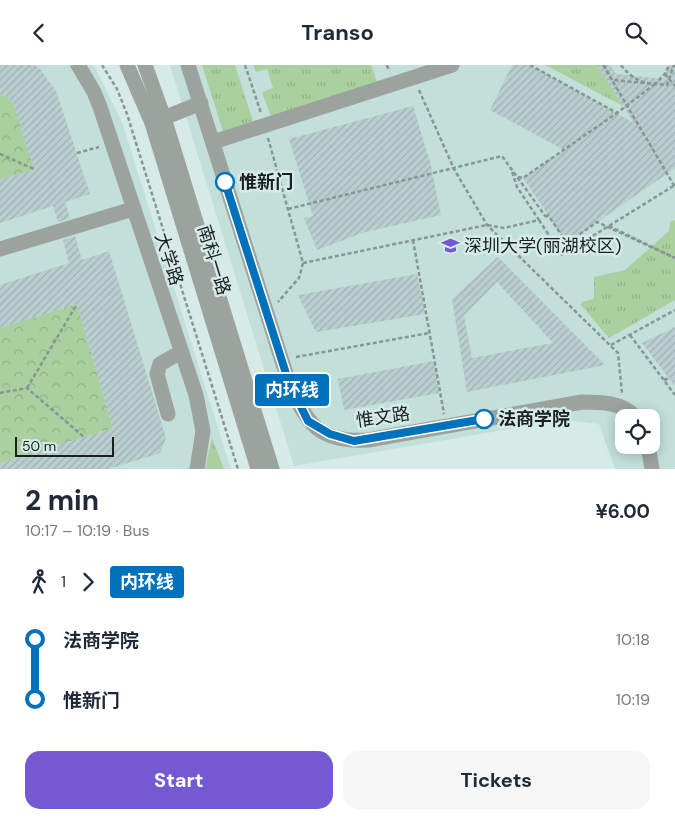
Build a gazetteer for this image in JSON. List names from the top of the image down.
{
  "streets": {
    "street": ["大学路", "南科一路", "惟文路"]
  },
  "places": {
    "other": ["惟新门", "法商学院"],
    "school or university": ["深圳大学(丽湖校区)"]
  },
  "lines": ["bus line 内环线"],
  "scale_bar": "50 m",
  "page": {
    "header": "Transo",
    "on_map": "内环线",
    "scale": "50 m",
    "heading": ["2 min", "10:17 – 10:19 · Bus", "¥6.00"],
    "legs": ["1", "内环线"],
    "list": [
      {
        "name": "法商学院",
        "value": "10:18"
      },
      {
        "name": "惟新门",
        "value": "10:19"
      }
    ],
    "buttons": ["Start", "Tickets"]
  }
}
